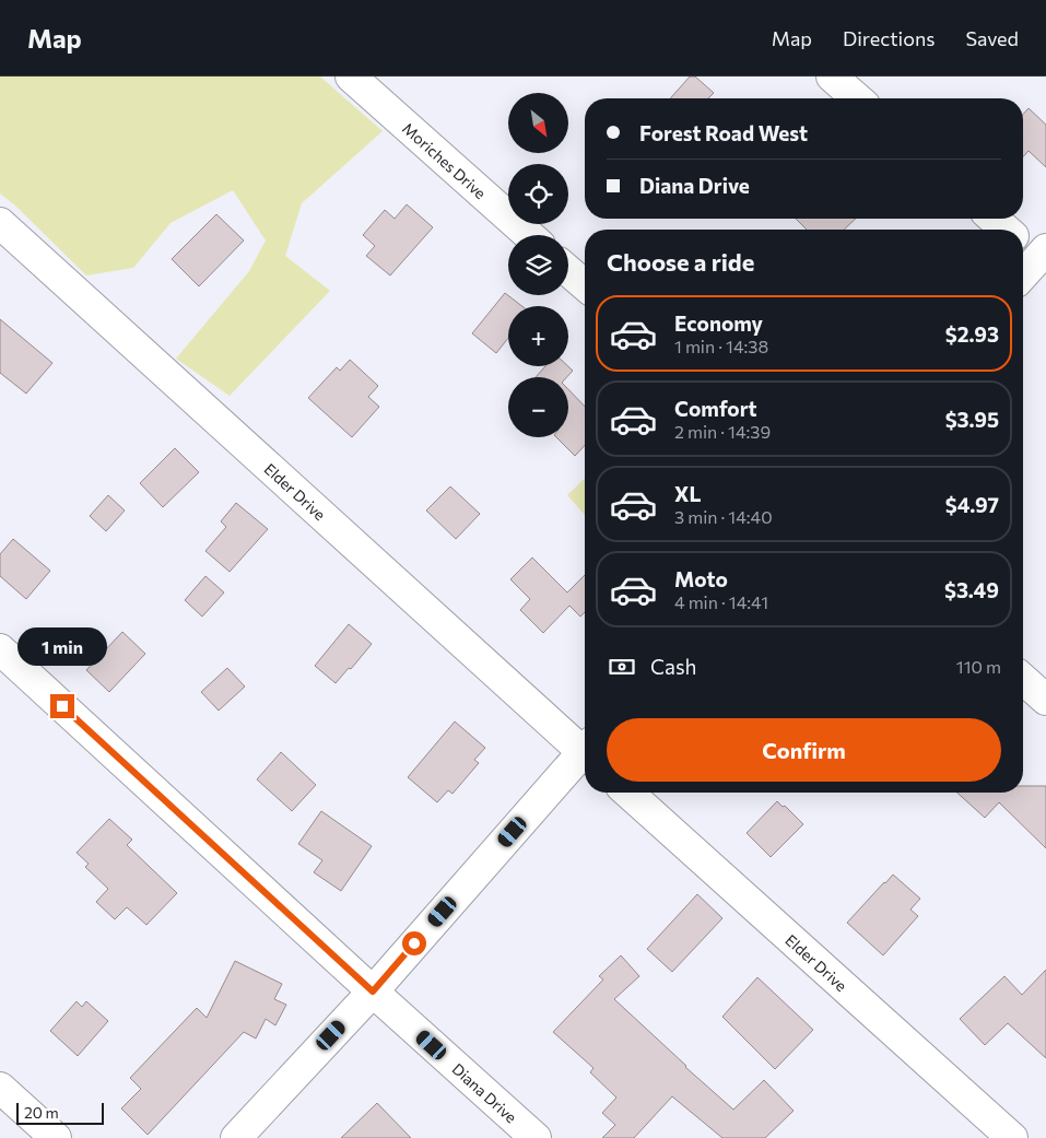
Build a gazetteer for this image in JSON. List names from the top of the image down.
{
  "streets": {
    "street": ["Moriches Drive", "Elder Drive", "Diana Drive"]
  },
  "scale_bar": "20 m",
  "north": "bottom right",
  "page": {
    "header": "Map",
    "nav": ["Map", "Directions", "Saved"],
    "map_buttons": ["+", "−"],
    "banner": ["Forest Road West", "Diana Drive"],
    "heading": "Choose a ride",
    "list": [
      {
        "name": "Economy",
        "note": "1 min · 14:38",
        "value": "$2.93"
      },
      {
        "name": "Comfort",
        "note": "2 min · 14:39",
        "value": "$3.95"
      },
      {
        "name": "XL",
        "note": "3 min · 14:40",
        "value": "$4.97"
      },
      {
        "name": "Moto",
        "note": "4 min · 14:41",
        "value": "$3.49"
      }
    ],
    "bubble": "1 min",
    "pay": ["Cash", "110 m"],
    "buttons": "Confirm",
    "scale": "20 m"
  }
}
